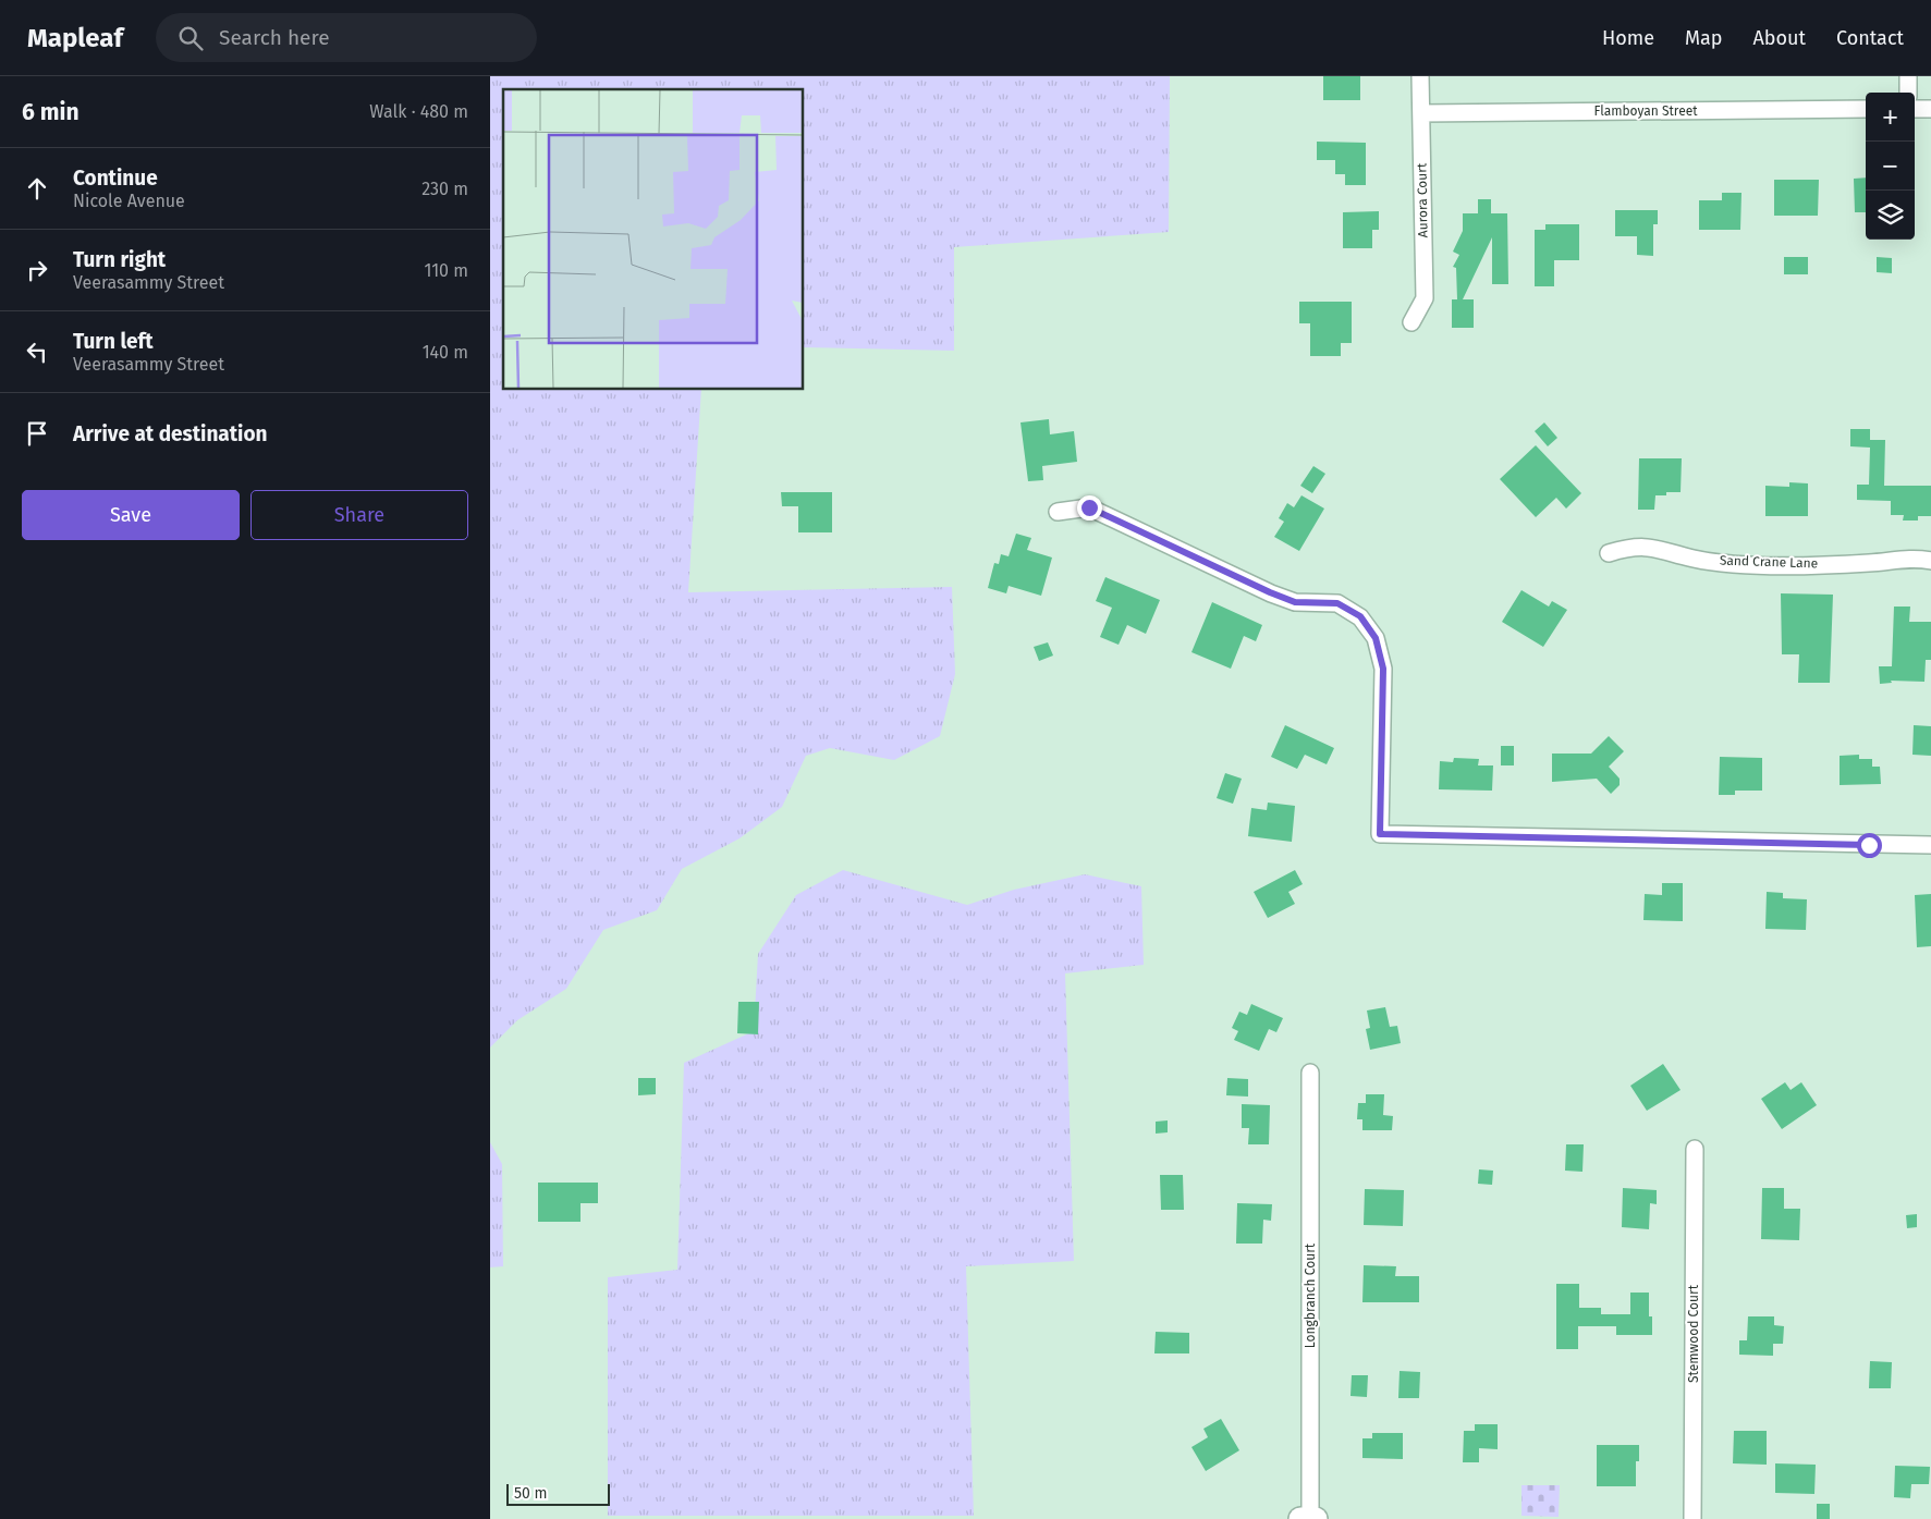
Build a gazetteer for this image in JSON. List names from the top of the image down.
{
  "streets": {
    "street": [
      "Flamboyan Street",
      "Aurora Court",
      "Sand Crane Lane",
      "Longbranch Court",
      "Stemwood Court"
    ]
  },
  "crossings": [
    ["Flamboyan Street", "Aurora Court"]
  ],
  "scale_bar": "50 m",
  "page": {
    "header": "Mapleaf",
    "search": "Search here",
    "nav": [
      "Home",
      "Map",
      "About",
      "Contact"
    ],
    "heading": ["6 min", "Walk · 480 m"],
    "map_buttons": ["+", "−"],
    "list": [
      ["Continue", "Nicole Avenue", "230 m"],
      ["Turn right", "Veerasammy Street", "110 m"],
      ["Turn left", "Veerasammy Street", "140 m"],
      "Arrive at destination"
    ],
    "buttons": ["Save", "Share"],
    "scale": "50 m"
  }
}
